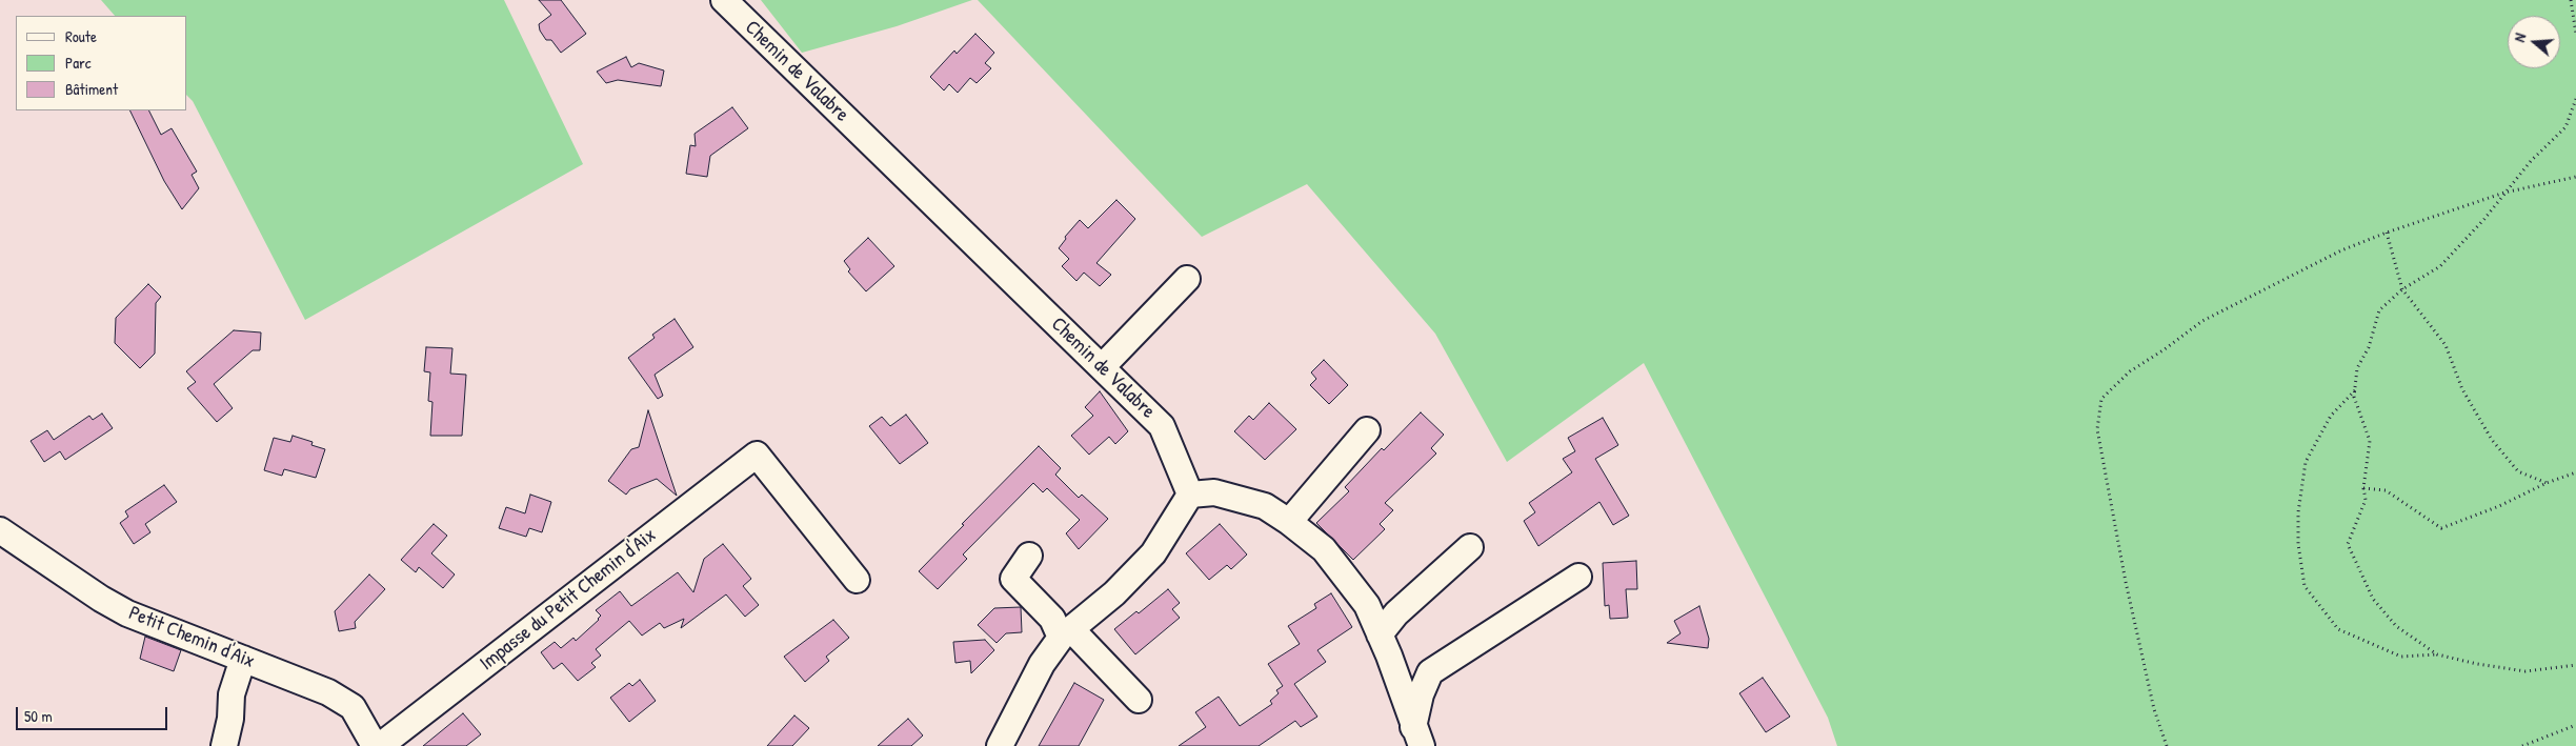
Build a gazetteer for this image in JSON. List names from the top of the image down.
{
  "streets": {
    "street": ["Chemin de Valabre", "Impasse du Petit Chemin d'Aix", "Petit Chemin d'Aix"]
  },
  "legend": ["Route", "Parc", "Bâtiment"],
  "scale_bar": "50 m",
  "north": "left"
}
